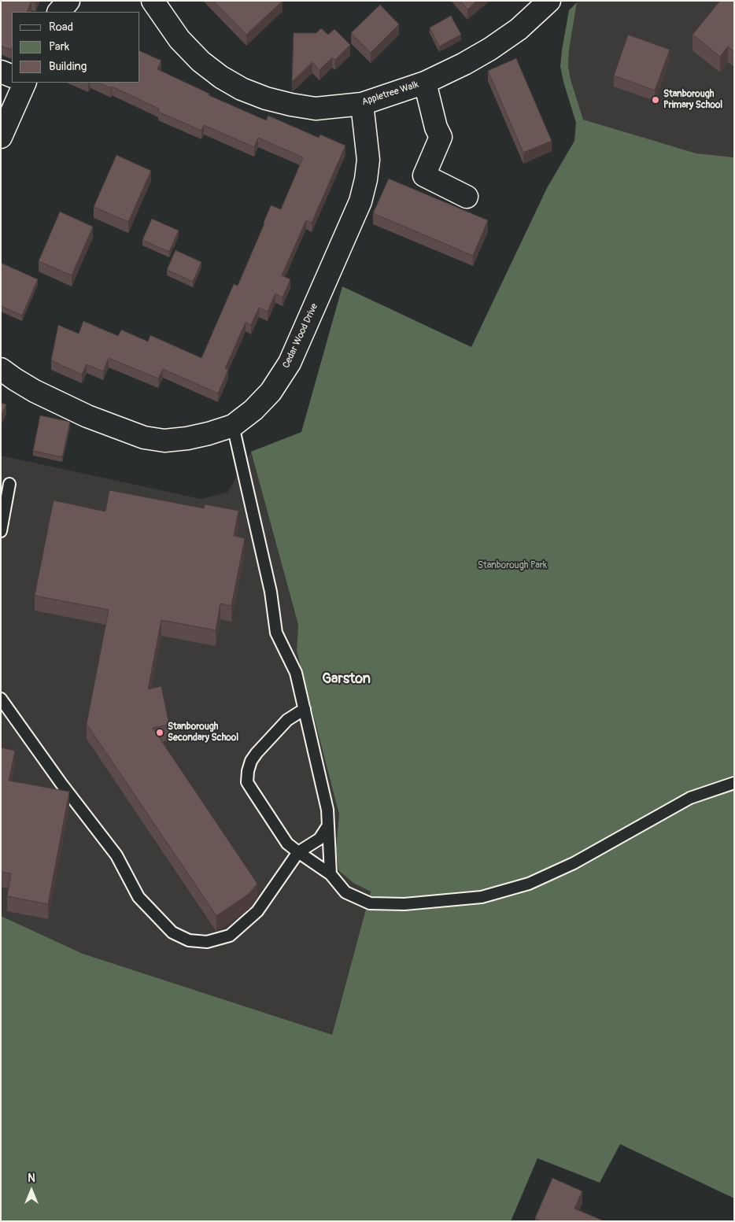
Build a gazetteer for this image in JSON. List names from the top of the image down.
{
  "streets": {
    "street": ["Appletree Walk", "Cedar Wood Drive"]
  },
  "crossings": [
    ["Appletree Walk", "Cedar Wood Drive"]
  ],
  "districts": ["Garston"],
  "parks": ["Stanborough Park"],
  "places": ["Stanborough Primary School", "Stanborough Secondary School"],
  "legend": ["Road", "Park", "Building"],
  "north": "top"
}
